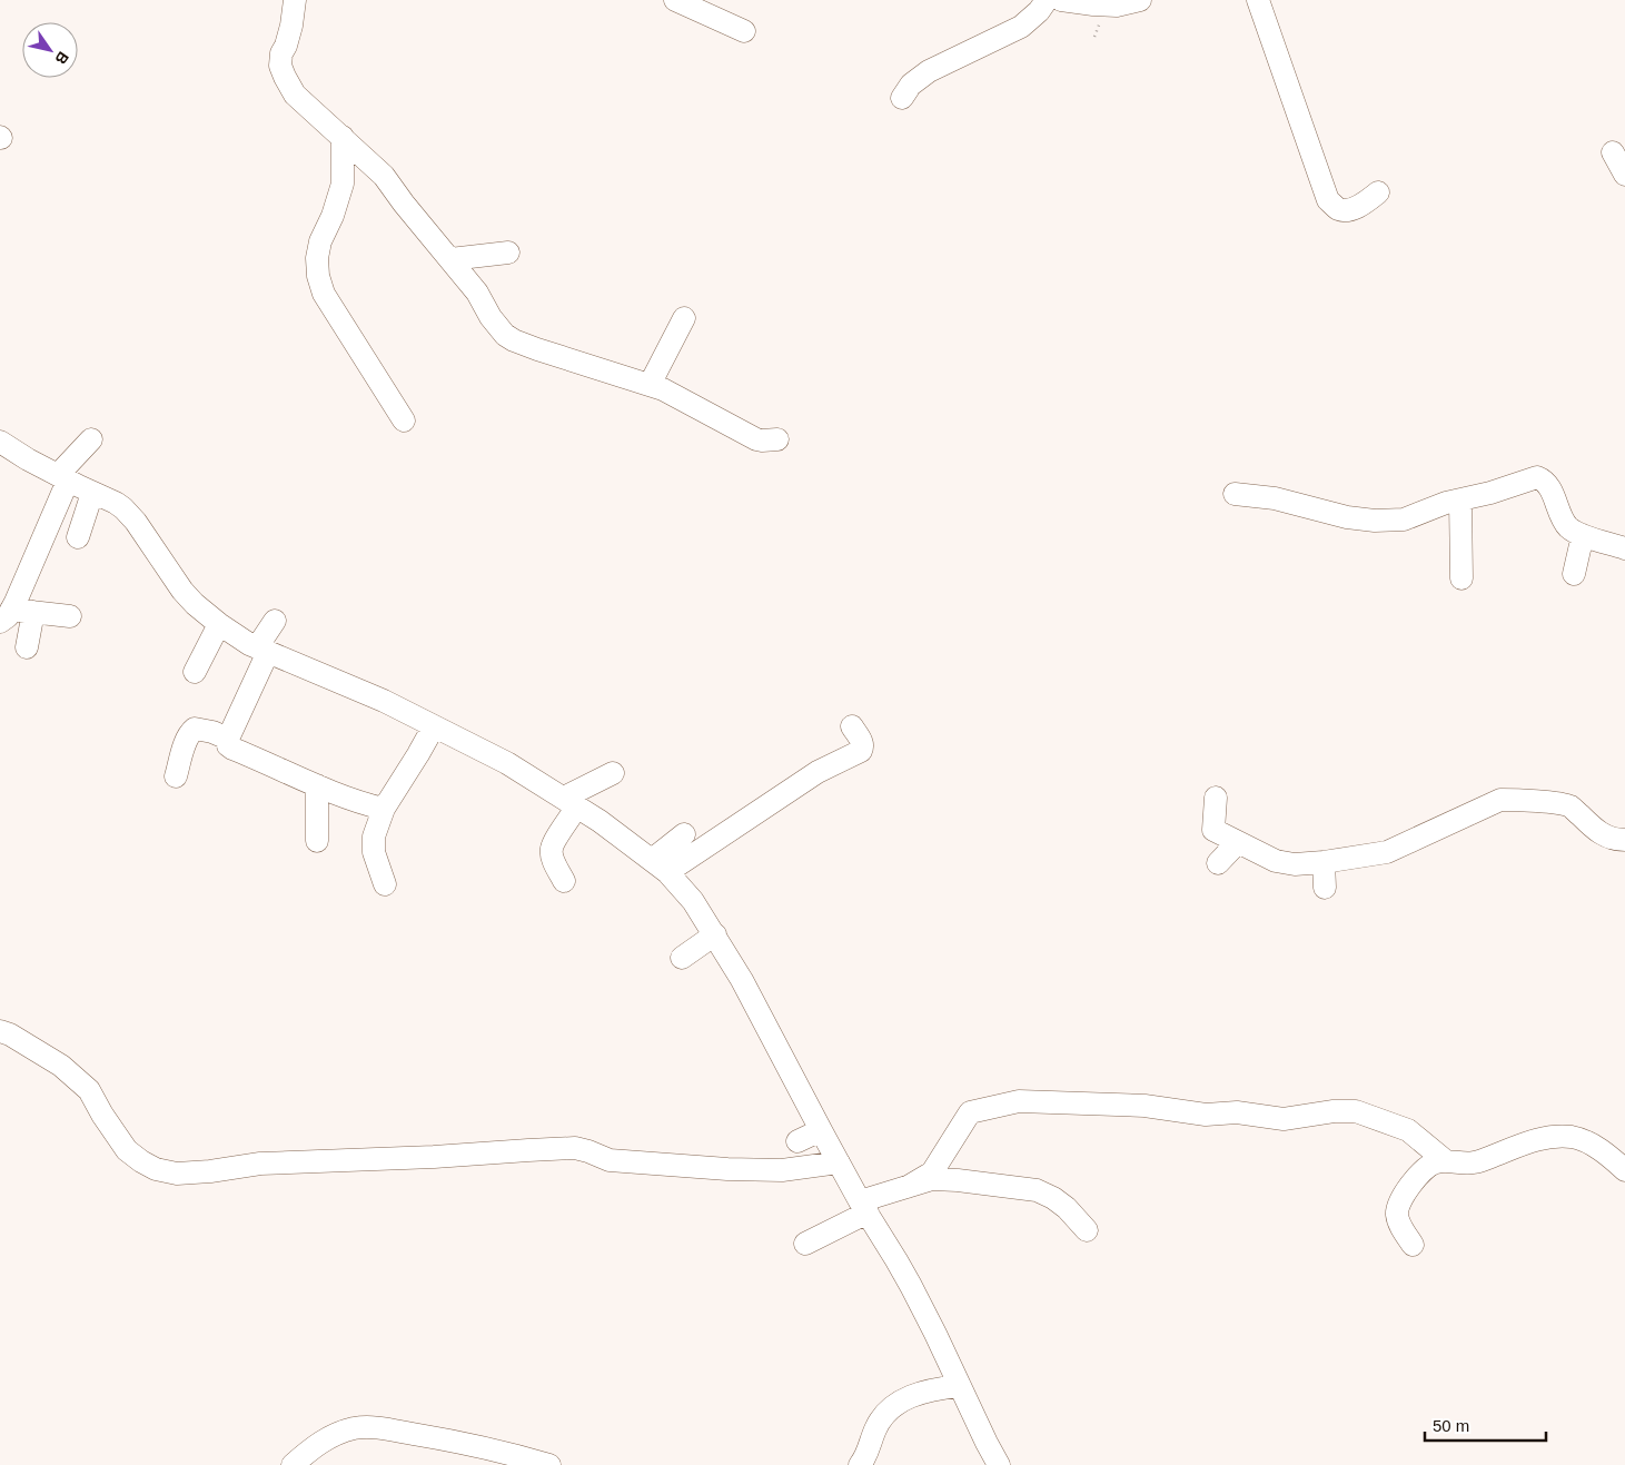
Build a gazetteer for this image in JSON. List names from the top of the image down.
{
  "scale_bar": "50 m",
  "north": "bottom right"
}
